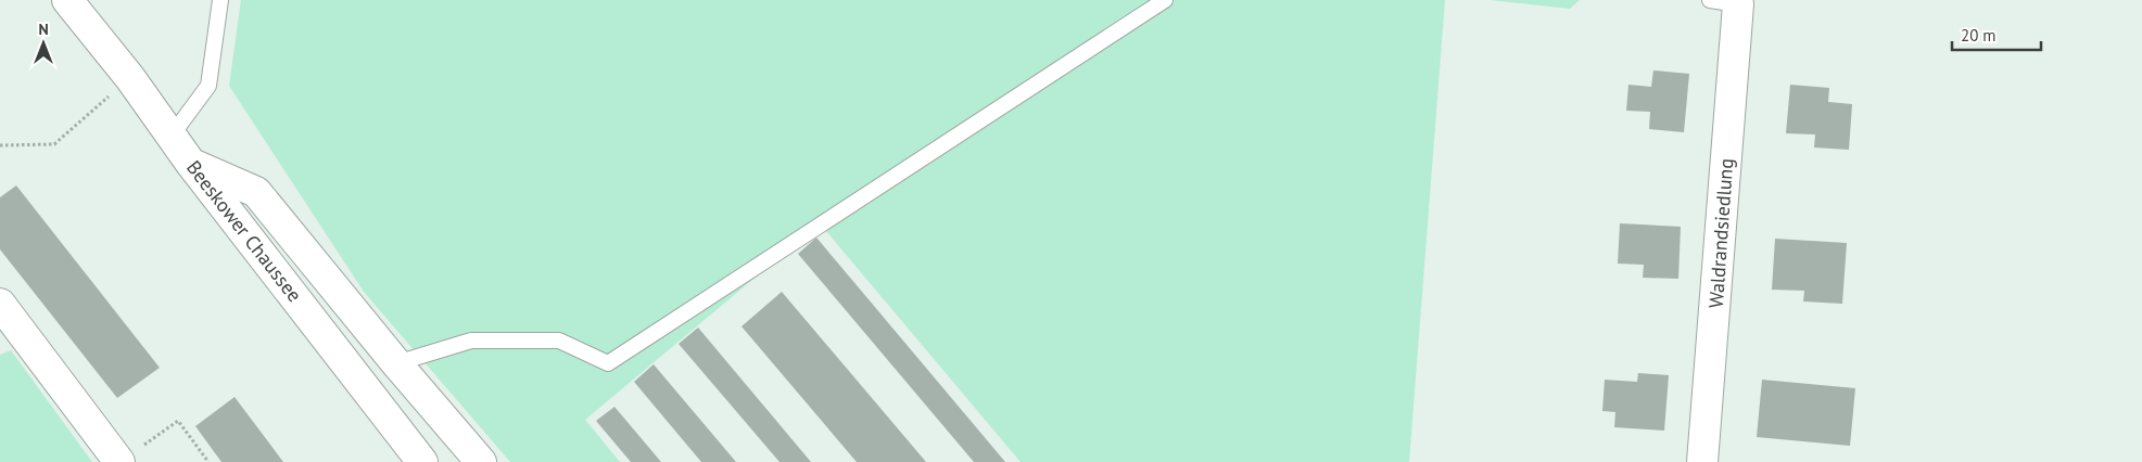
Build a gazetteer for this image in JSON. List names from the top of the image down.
{
  "streets": {
    "street": ["Beeskower Chaussee", "Waldrandsiedlung"]
  },
  "scale_bar": "20 m",
  "north": "top"
}
